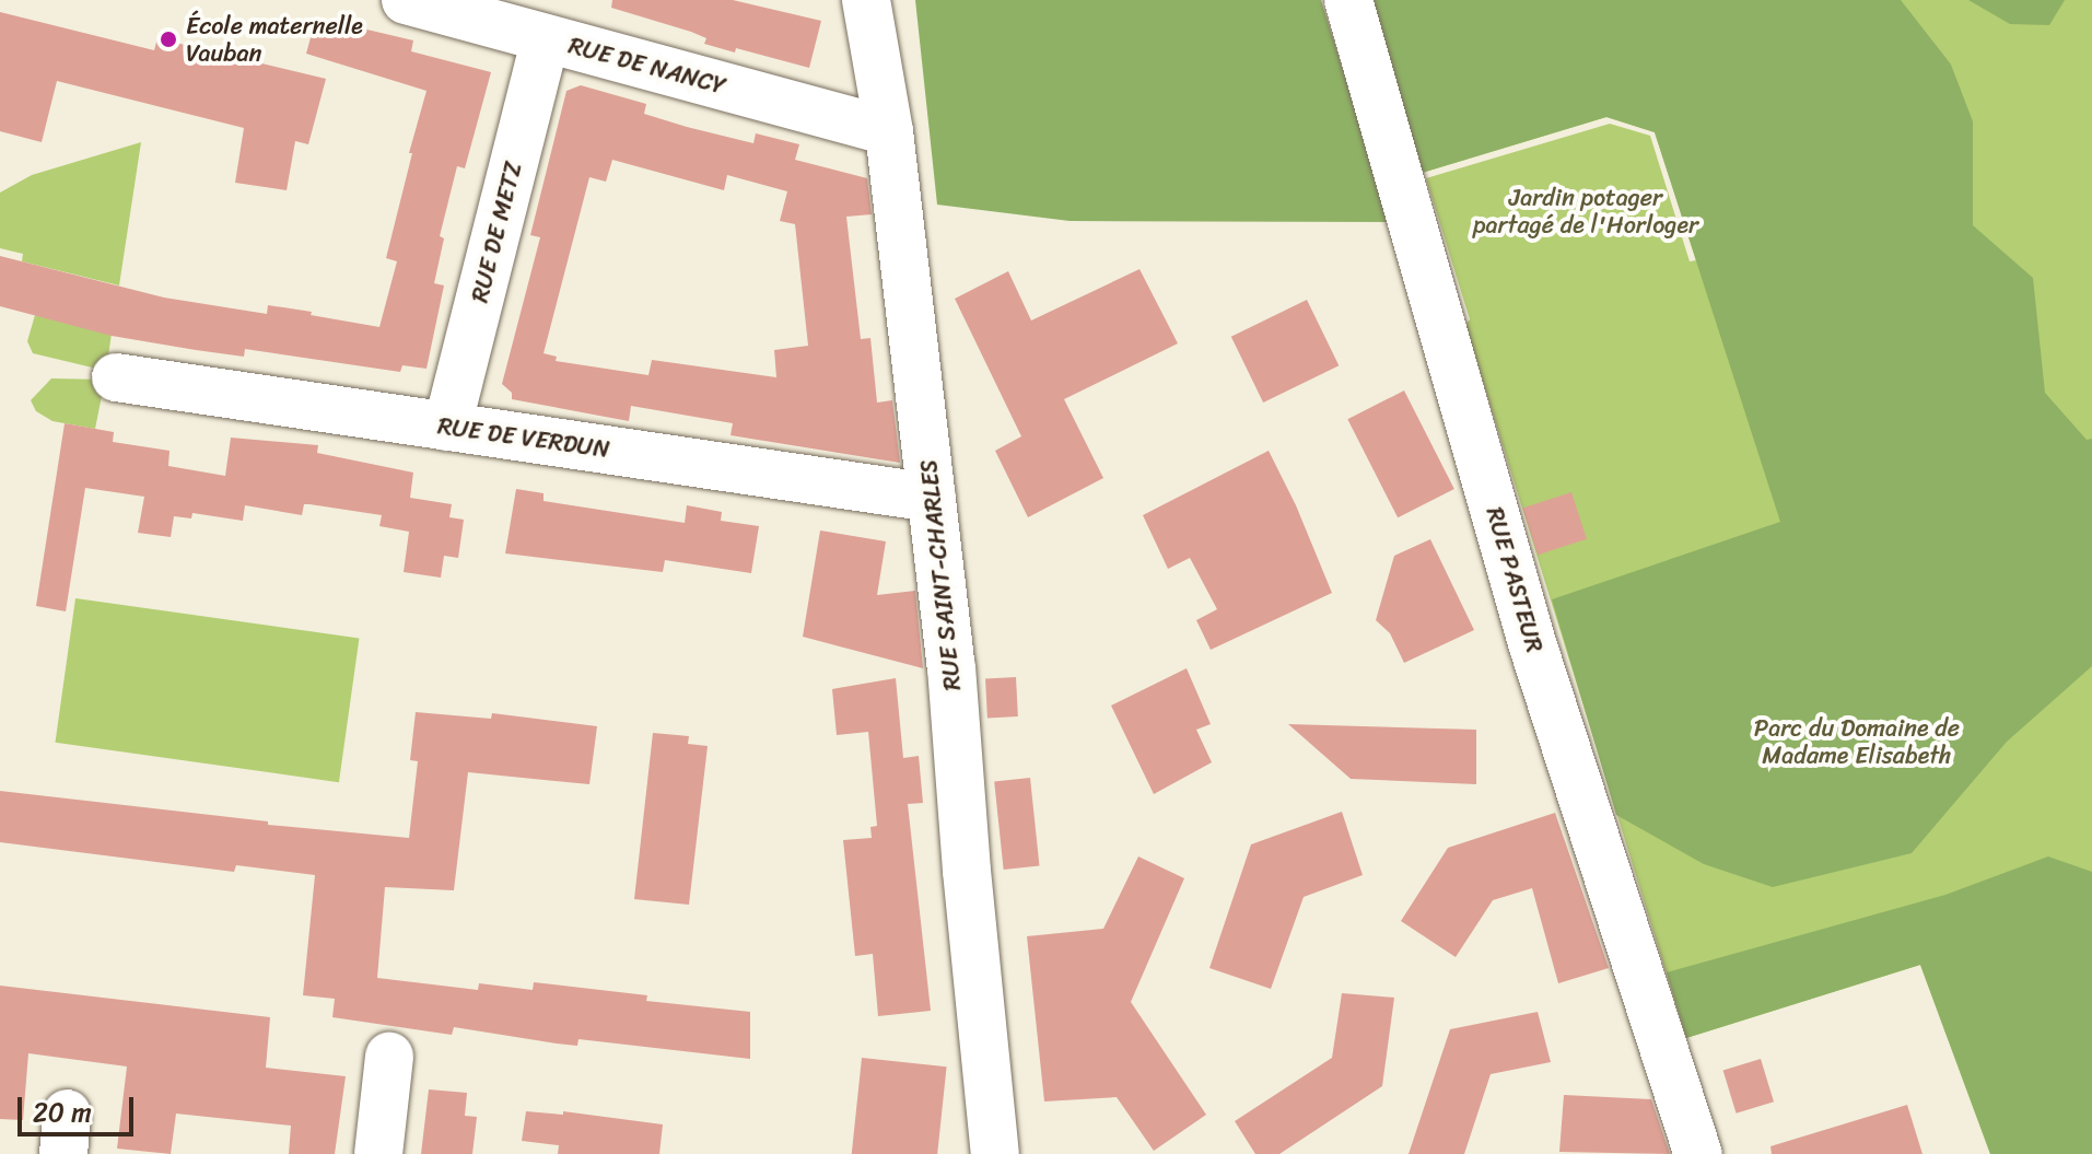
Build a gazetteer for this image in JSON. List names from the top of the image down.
{
  "streets": {
    "street": [
      "RUE DE NANCY",
      "RUE DE METZ",
      "RUE DE VERDUN",
      "RUE SAINT-CHARLES",
      "RUE PASTEUR"
    ]
  },
  "crossings": [
    ["RUE DE NANCY", "RUE DE METZ"],
    ["RUE DE NANCY", "RUE SAINT-CHARLES"],
    ["RUE DE METZ", "RUE DE VERDUN"],
    ["RUE DE VERDUN", "RUE SAINT-CHARLES"]
  ],
  "parks": ["Jardin potager partagé de l'Horloger", "Parc du Domaine de Madame Elisabeth"],
  "places": ["École maternelle Vauban"],
  "scale_bar": "20 m"
}
